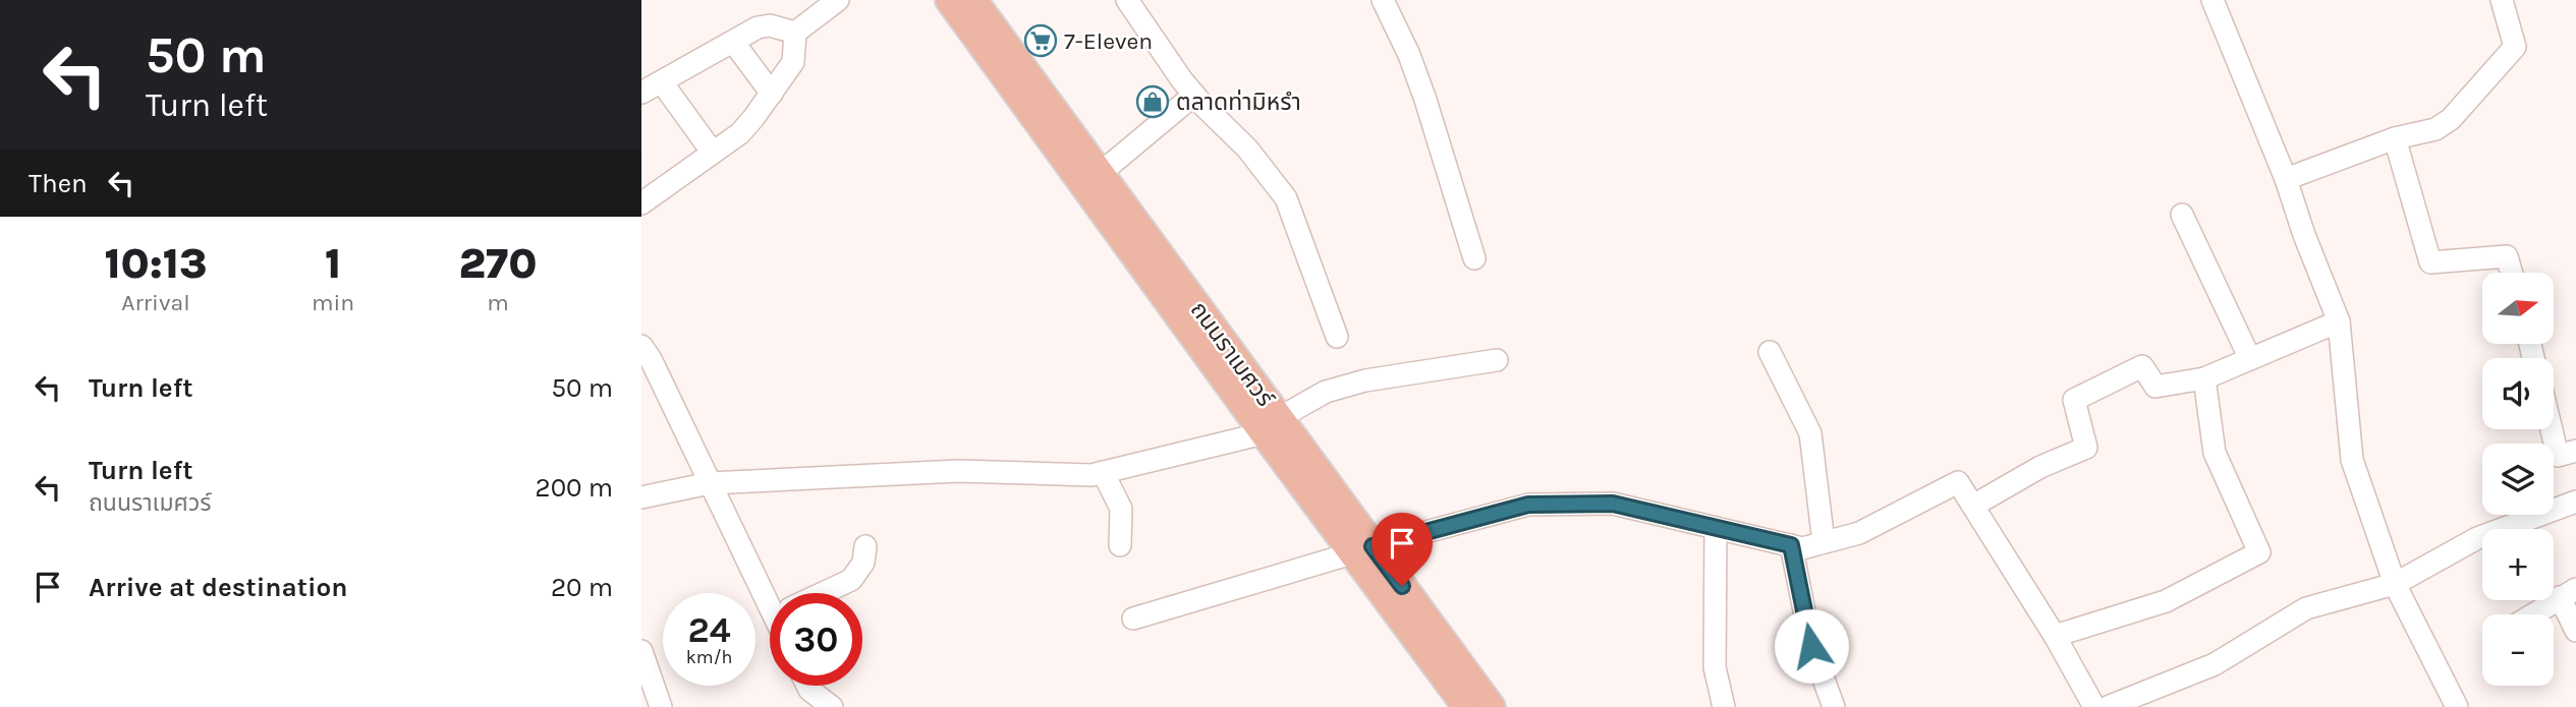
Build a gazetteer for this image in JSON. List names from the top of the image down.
{
  "streets": {
    "main road": ["ถนนราเมศวร์"]
  },
  "places": {
    "supermarket": ["7-Eleven"],
    "shop": ["ตลาดท่ามิหรำ"]
  },
  "north": "right",
  "page": {
    "turn": ["50 m", "Turn left"],
    "then": "Then",
    "eta": [
      "10:13",
      "Arrival",
      "1",
      "min",
      "270",
      "m"
    ],
    "map_buttons": ["+", "−"],
    "list": [
      {
        "name": "Turn left",
        "value": "50 m"
      },
      {
        "name": "Turn left",
        "note": "ถนนราเมศวร์",
        "value": "200 m"
      },
      {
        "name": "Arrive at destination",
        "value": "20 m"
      }
    ],
    "speed": "24 km/h",
    "limit": "30"
  }
}
